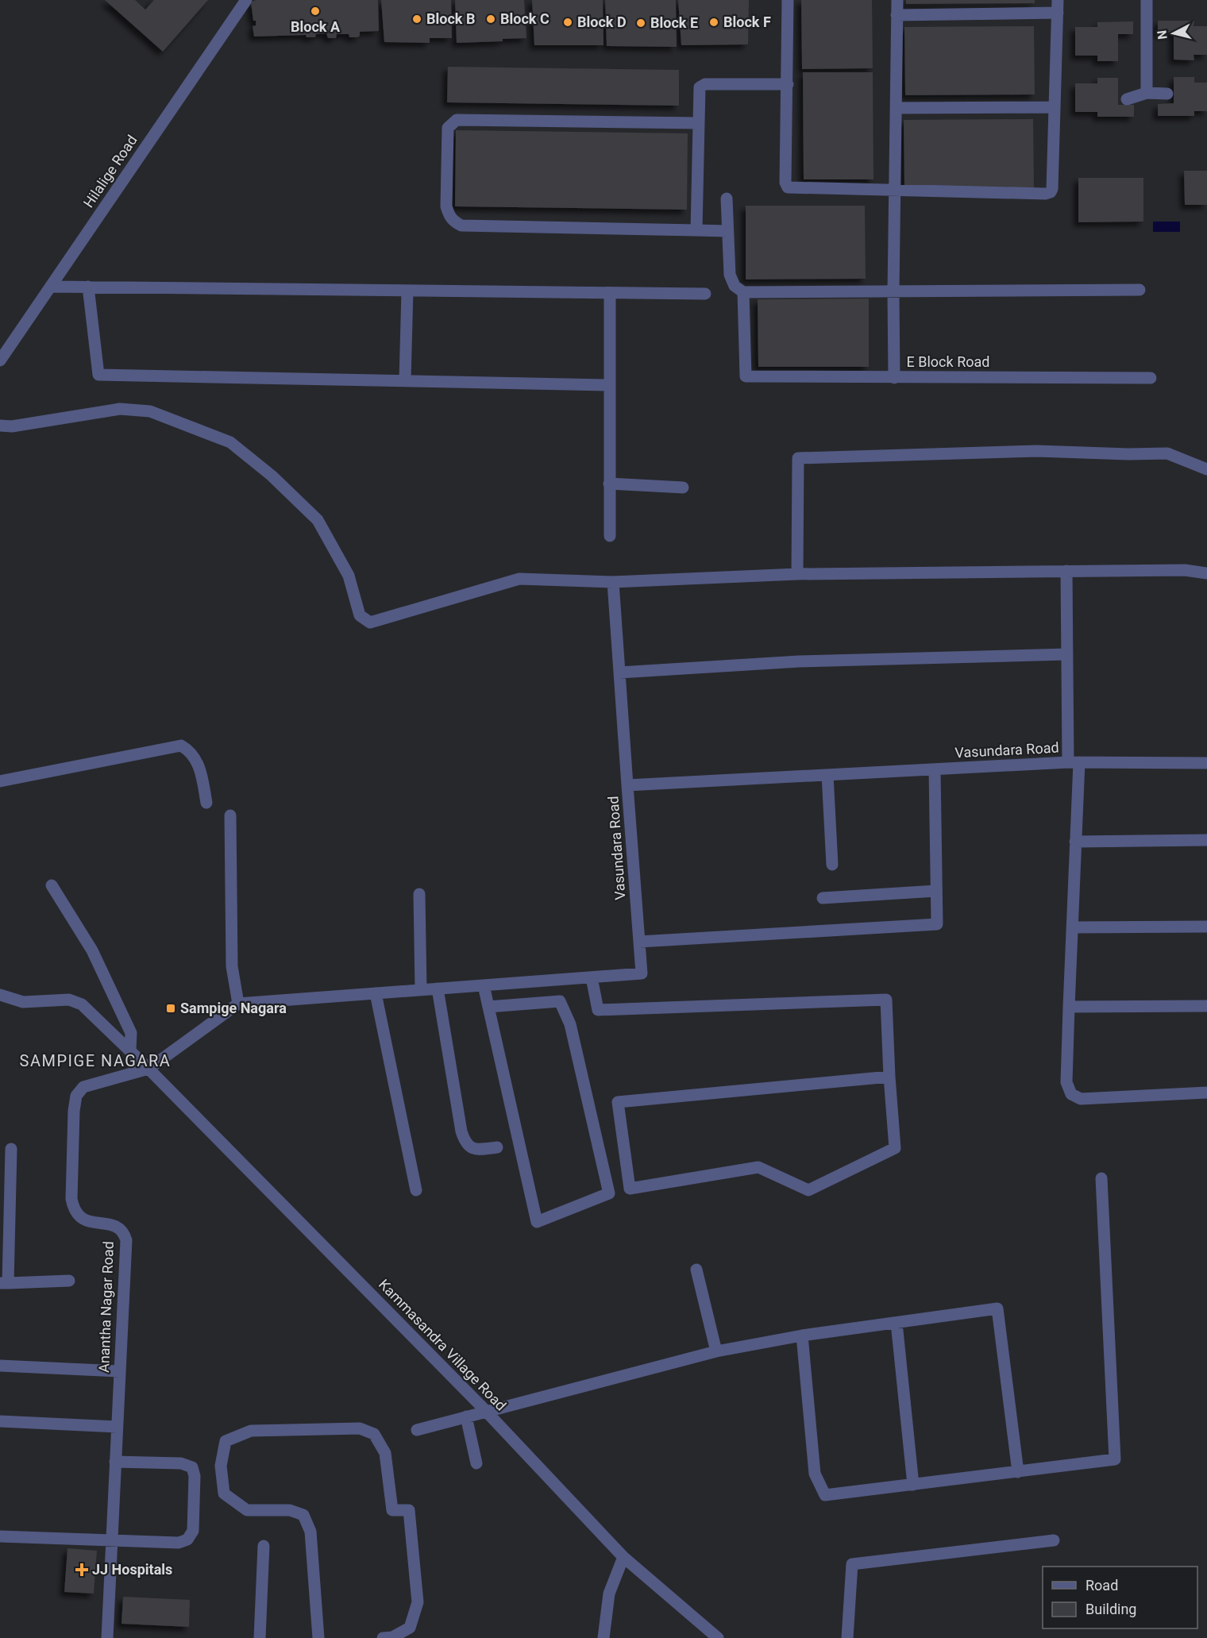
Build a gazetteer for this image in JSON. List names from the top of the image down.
{
  "streets": {
    "street": [
      "Hilalige Road",
      "E Block Road",
      "Vasundara Road",
      "Anantha Nagar Road",
      "Kammasandra Village Road"
    ]
  },
  "crossings": [
    ["Anantha Nagar Road", "Kammasandra Village Road"]
  ],
  "districts": ["SAMPIGE NAGARA"],
  "places": {
    "other": [
      "Block A",
      "Block B",
      "Block C",
      "Block D",
      "Block F",
      "Block E"
    ],
    "transit": ["Sampige Nagara"],
    "health": ["JJ Hospitals"]
  },
  "legend": ["Road", "Building"],
  "north": "left"
}
